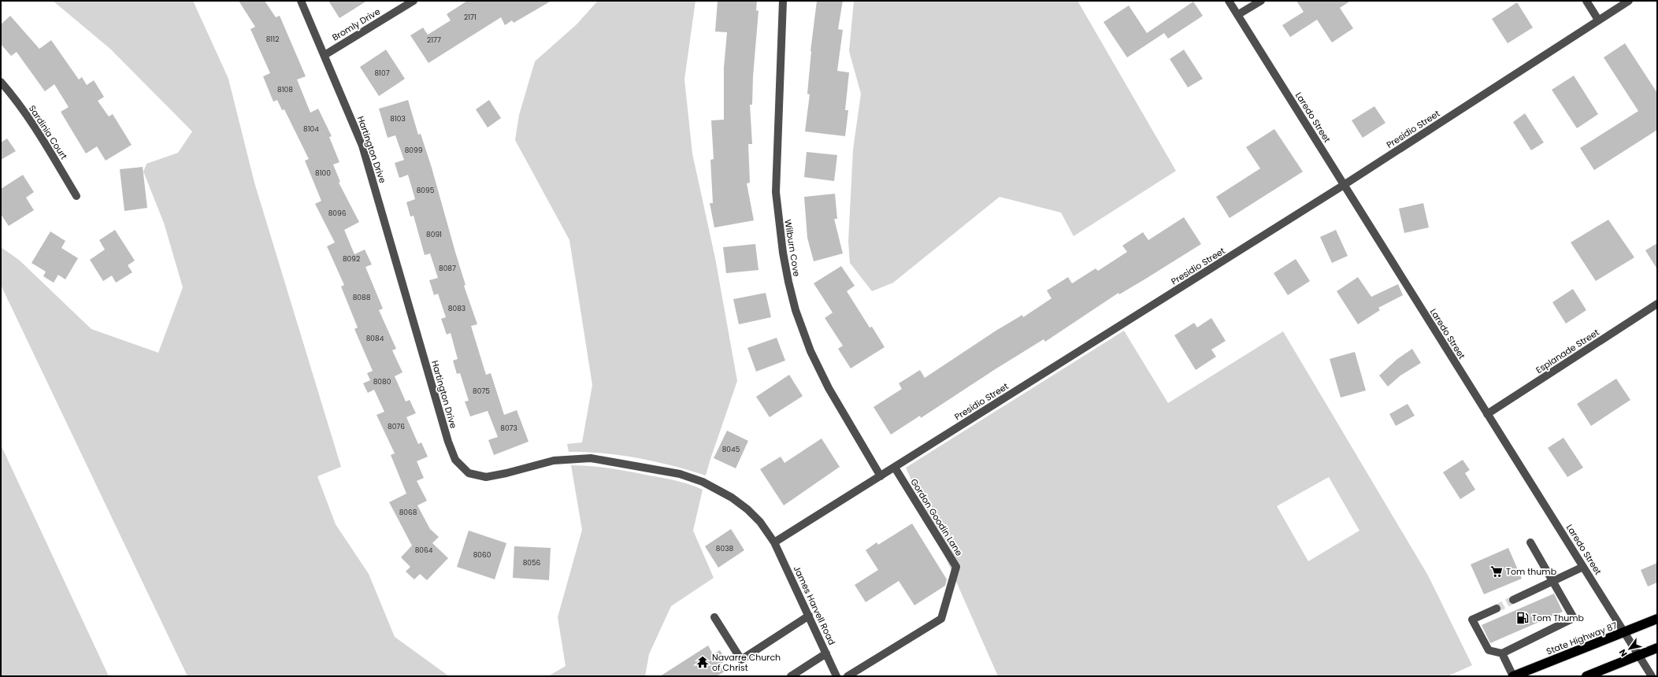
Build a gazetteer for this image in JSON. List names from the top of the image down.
{
  "streets": {
    "highway": ["State Highway 87"],
    "street": [
      "Bromly Drive",
      "Laredo Street",
      "Presidio Street",
      "Sardinia Court",
      "Hartington Drive",
      "Wilburn Cove",
      "Esplanade Street",
      "Gordon Goodin Lane",
      "James Harvell Road"
    ]
  },
  "crossings": [
    ["Bromly Drive", "Hartington Drive"],
    ["Laredo Street", "Presidio Street"],
    ["Laredo Street", "Esplanade Street"],
    ["Laredo Street", "State Highway 87"],
    ["Presidio Street", "Hartington Drive"],
    ["Presidio Street", "Wilburn Cove"],
    ["Presidio Street", "Gordon Goodin Lane"],
    ["Presidio Street", "James Harvell Road"],
    ["Hartington Drive", "James Harvell Road"]
  ],
  "places": {
    "supermarket": ["Tom thumb"],
    "fuel station": ["Tom Thumb"],
    "temple": ["Navarre Church of Christ"]
  },
  "house_numbers": [
    "2171",
    "8112",
    "2177",
    "8107",
    "8108",
    "8103",
    "8104",
    "8099",
    "8100",
    "8095",
    "8096",
    "8091",
    "8092",
    "8087",
    "8088",
    "8083",
    "8084",
    "8080",
    "8075",
    "8076",
    "8073",
    "8045",
    "8068",
    "8038",
    "8064",
    "8060",
    "8056"
  ],
  "north": "bottom left"
}
